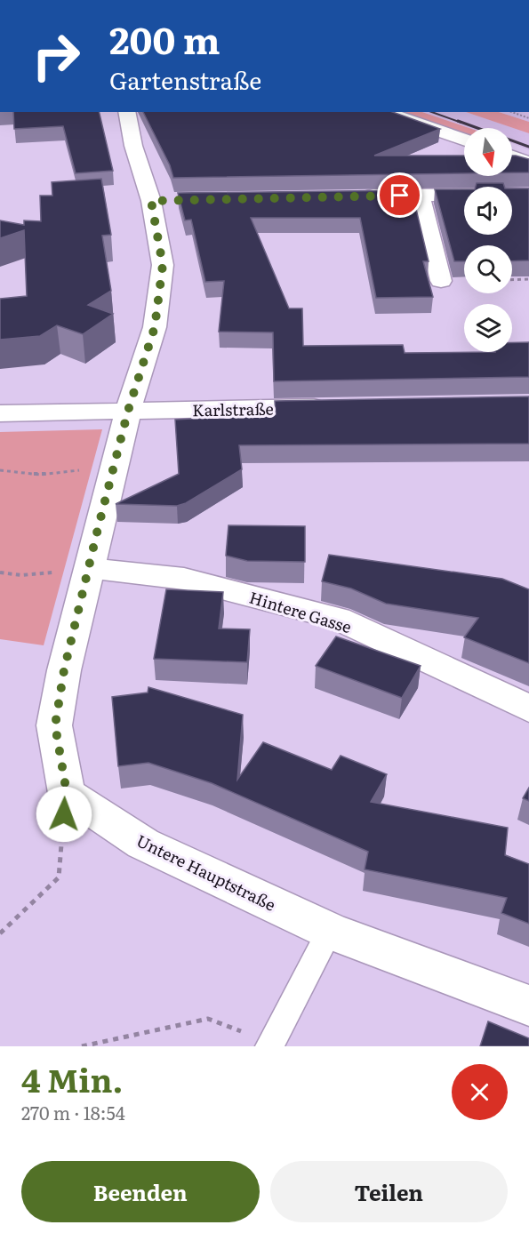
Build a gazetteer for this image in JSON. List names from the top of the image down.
{
  "streets": {
    "street": ["Karlstraße", "Hintere Gasse", "Untere Hauptstraße"]
  },
  "north": "bottom",
  "page": {
    "turn": ["200 m", "Gartenstraße"],
    "heading": ["4 Min.", "270 m · 18:54"],
    "buttons": ["Beenden", "Teilen"]
  }
}
